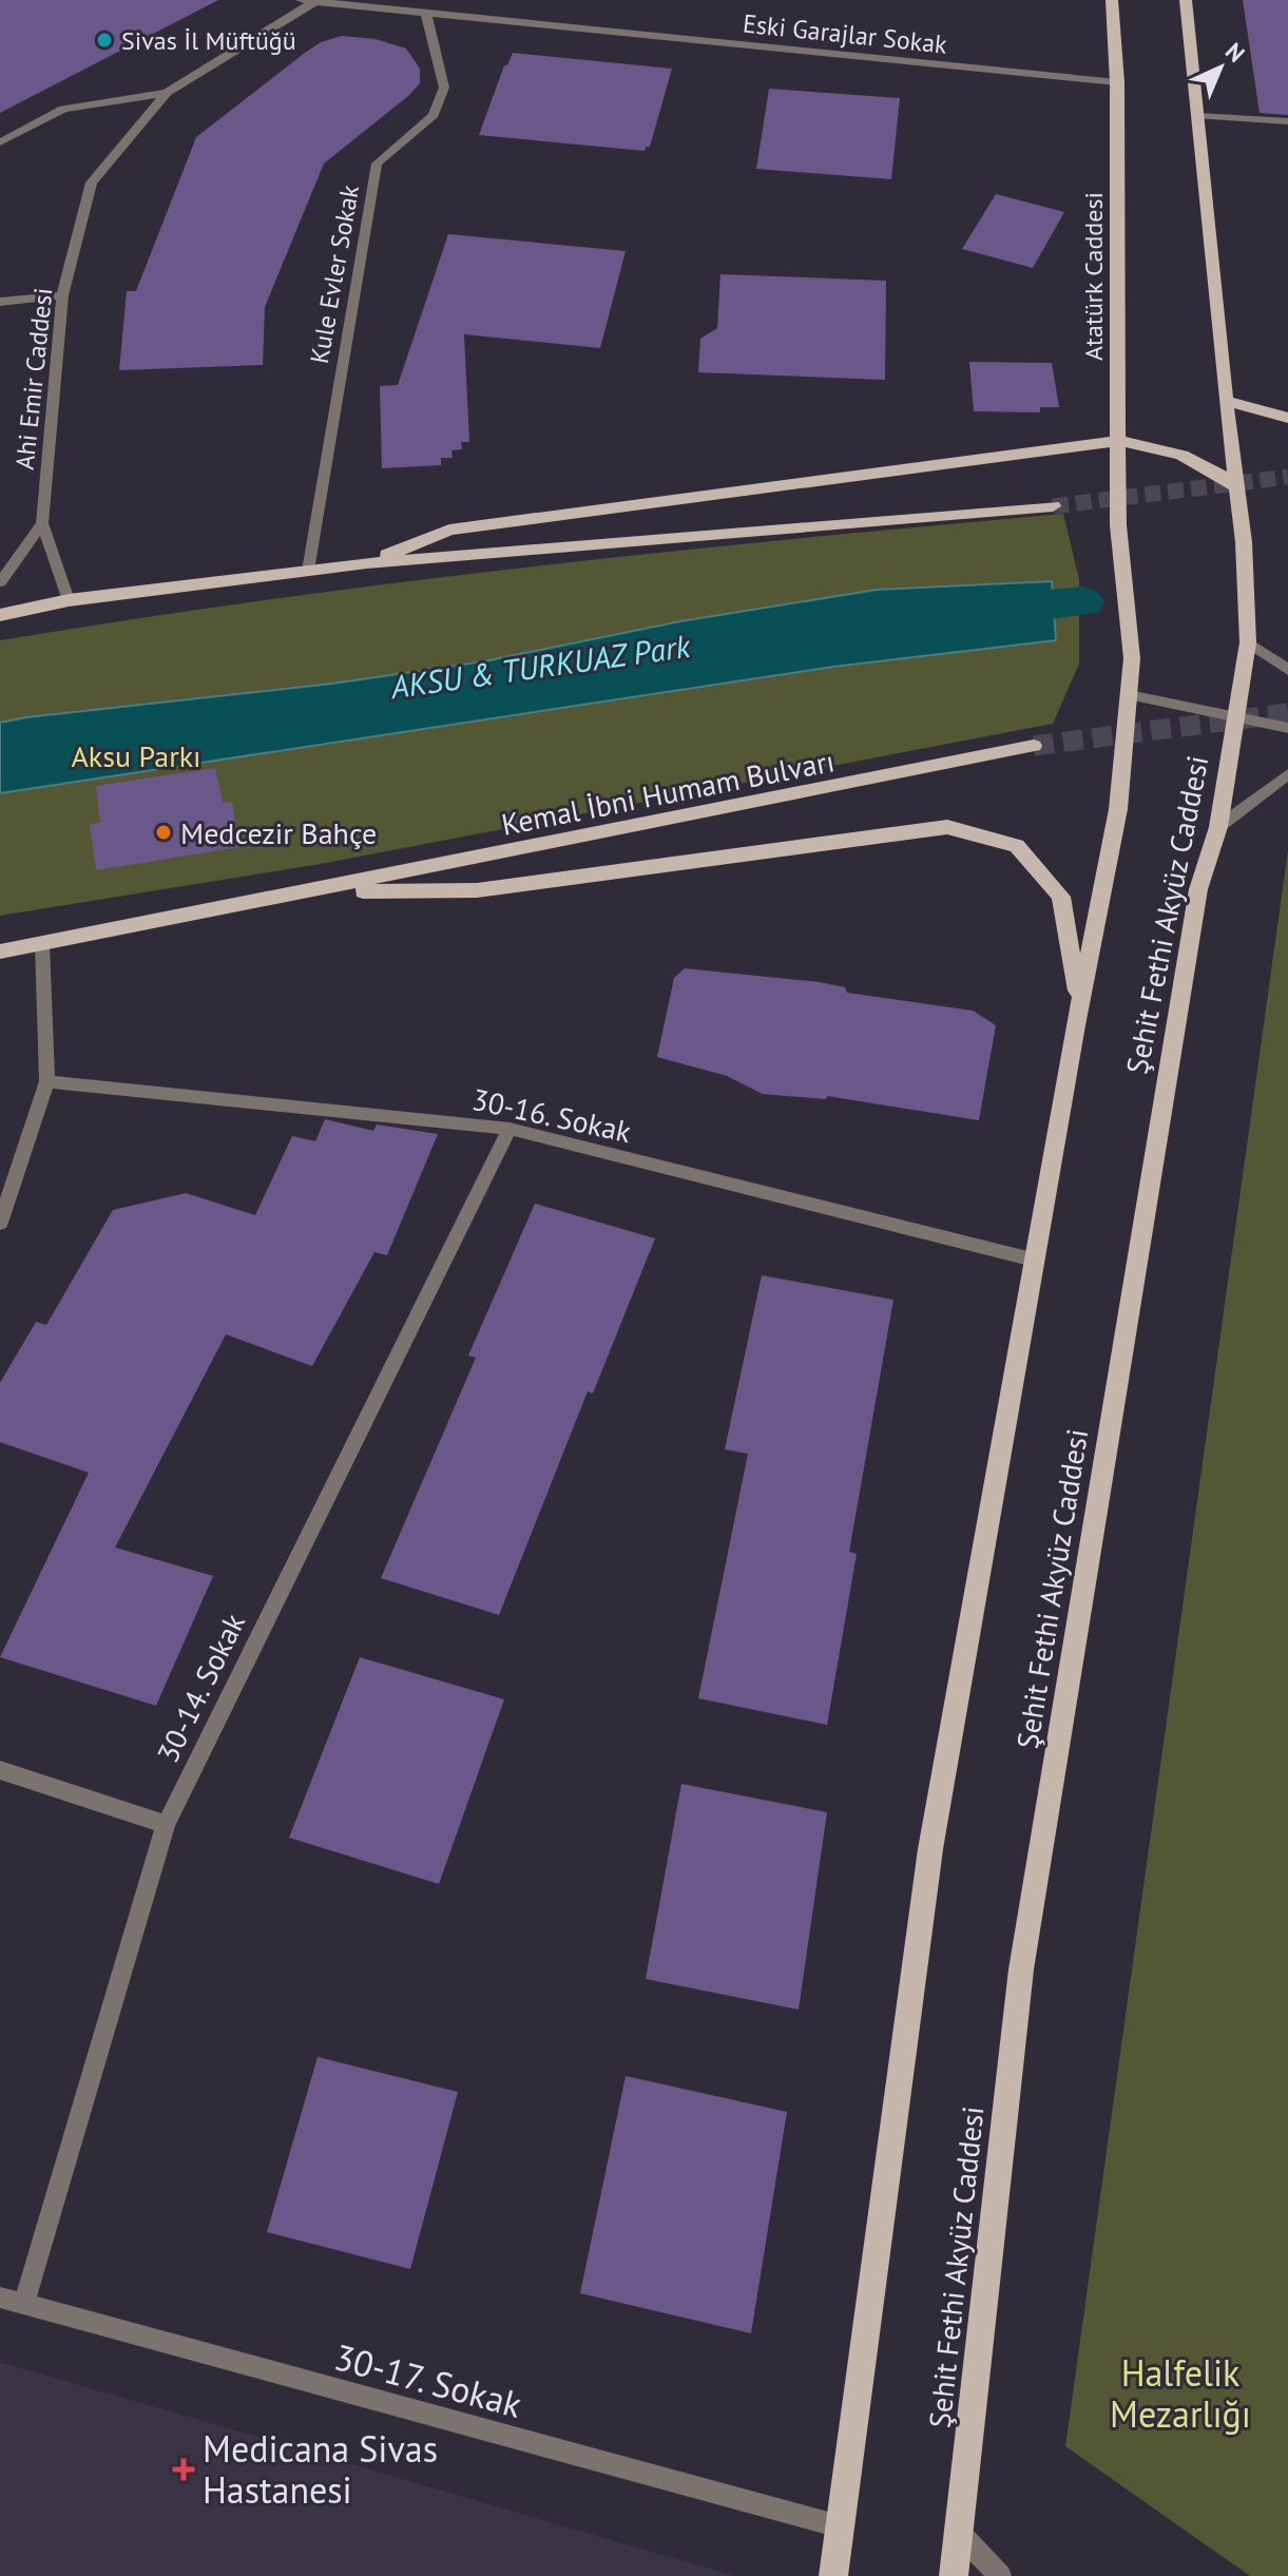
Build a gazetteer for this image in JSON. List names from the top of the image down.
{
  "streets": {
    "main road": ["Atatürk Caddesi", "Kemal İbni Humam Bulvarı", "Şehit Fethi Akyüz Caddesi"],
    "street": [
      "Eski Garajlar Sokak",
      "Kule Evler Sokak",
      "Ahi Emir Caddesi",
      "30-16. Sokak",
      "30-14. Sokak",
      "30-17. Sokak"
    ]
  },
  "crossings": [
    ["Eski Garajlar Sokak", "Kule Evler Sokak"],
    ["Eski Garajlar Sokak", "Atatürk Caddesi"],
    ["Eski Garajlar Sokak", "Ahi Emir Caddesi"],
    ["30-16. Sokak", "30-14. Sokak"],
    ["30-14. Sokak", "30-17. Sokak"]
  ],
  "water": ["AKSU & TURKUAZ Park"],
  "parks": ["Aksu Parkı", "Halfelik Mezarlığı"],
  "places": {
    "other": ["Sivas İl Müftüğü", "Medcezir Bahçe"],
    "health": ["Medicana Sivas Hastanesi"]
  },
  "north": "top right"
}
